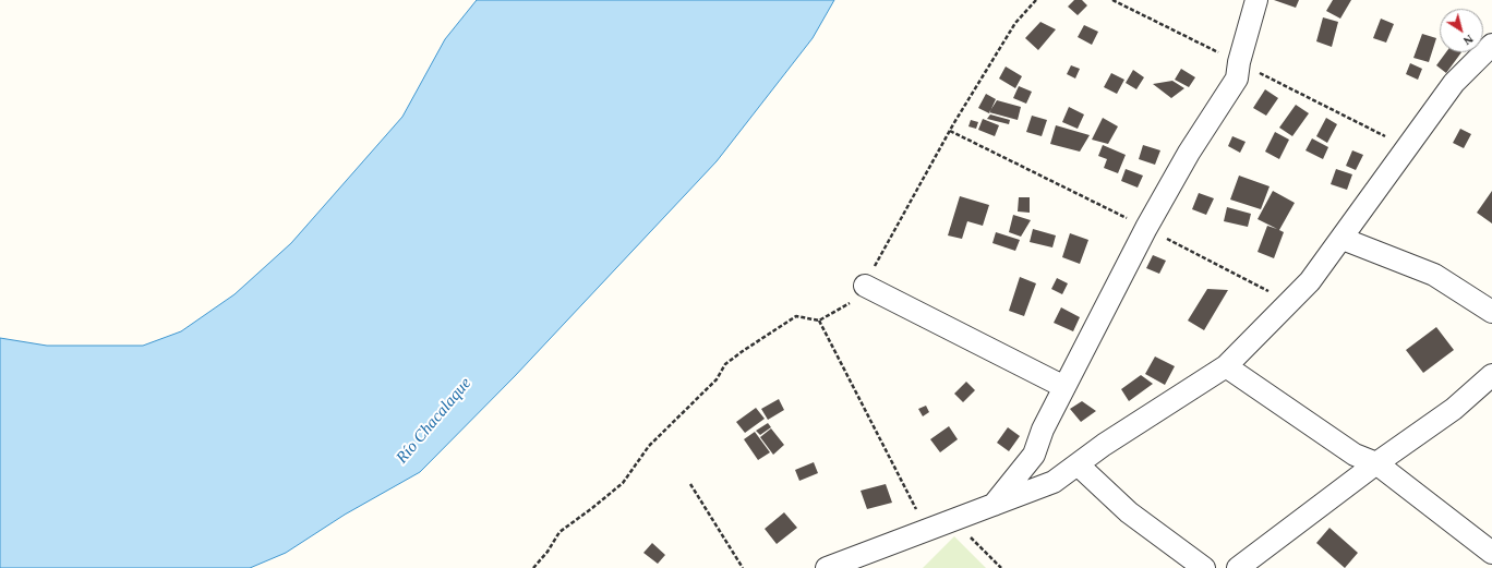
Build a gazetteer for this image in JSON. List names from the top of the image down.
{
  "water": ["Río Chacalaque"],
  "north": "bottom right"
}
